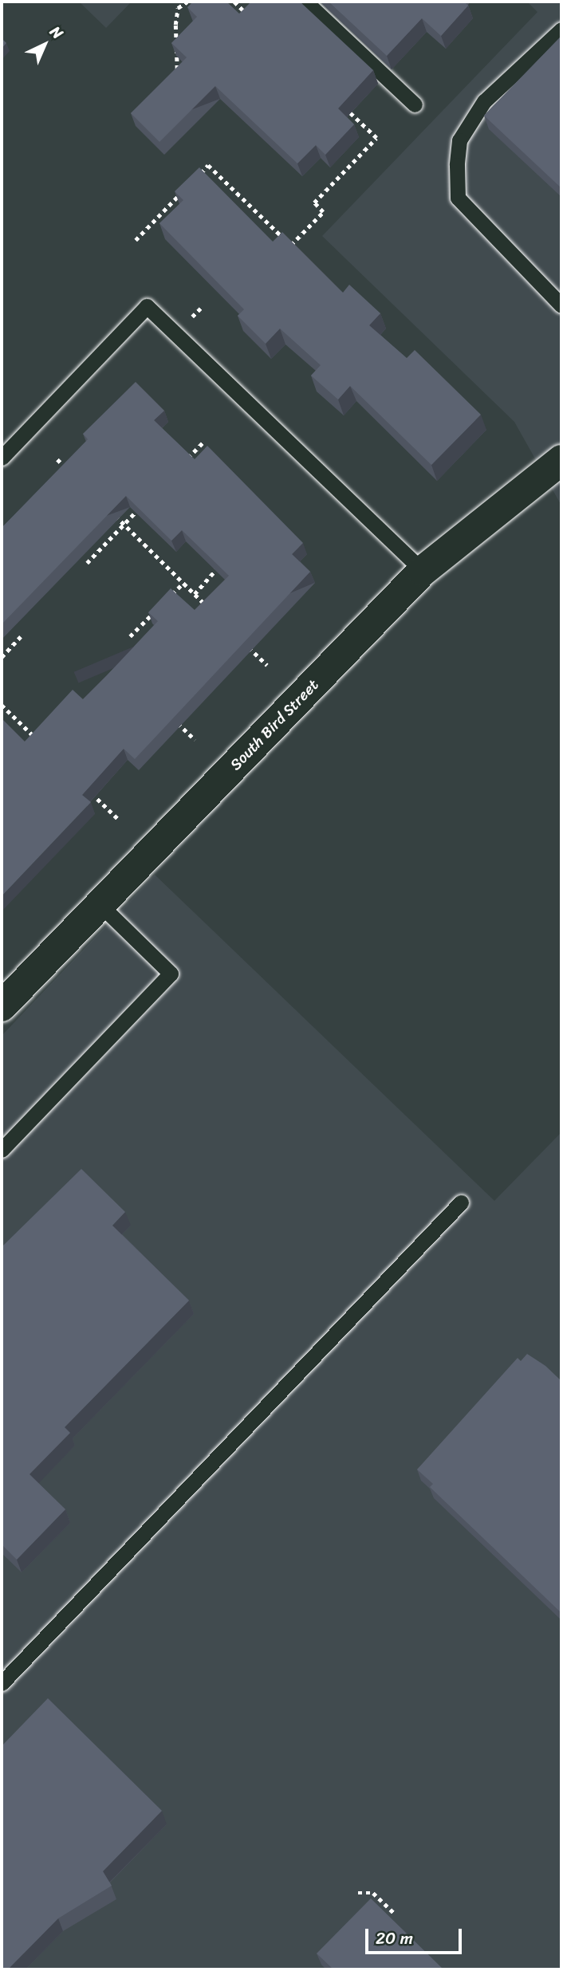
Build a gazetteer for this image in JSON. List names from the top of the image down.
{
  "streets": {
    "street": ["South Bird Street"]
  },
  "scale_bar": "20 m",
  "north": "top right"
}
